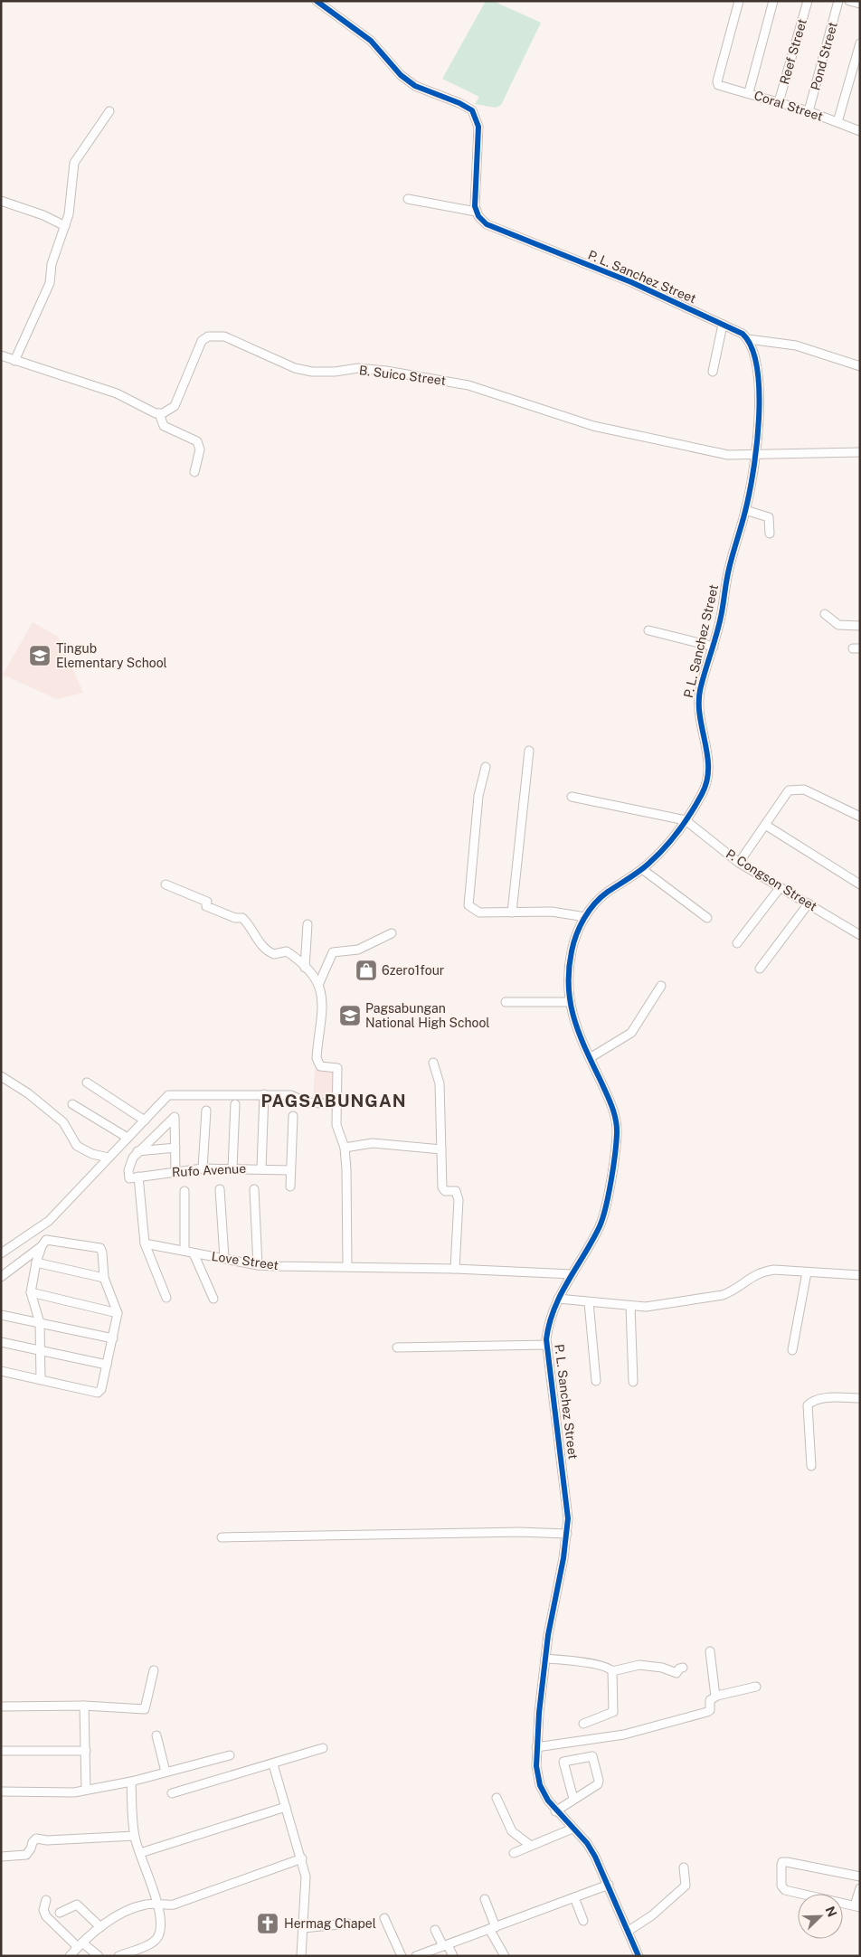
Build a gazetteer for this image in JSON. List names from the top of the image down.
{
  "streets": {
    "street": [
      "Reef Street",
      "Pond Street",
      "Coral Street",
      "P. L. Sanchez Street",
      "B. Suico Street",
      "P. Congson Street",
      "Rufo Avenue",
      "Love Street"
    ]
  },
  "crossings": [
    ["Reef Street", "Coral Street"],
    ["Pond Street", "Coral Street"],
    ["P. L. Sanchez Street", "B. Suico Street"],
    ["P. L. Sanchez Street", "P. Congson Street"],
    ["P. L. Sanchez Street", "Love Street"]
  ],
  "districts": ["PAGSABUNGAN"],
  "places": {
    "school or university": ["Tingub Elementary School", "Pagsabungan National High School"],
    "shop": ["6zero1four"],
    "church": ["Hermag Chapel"]
  },
  "north": "top right"
}
